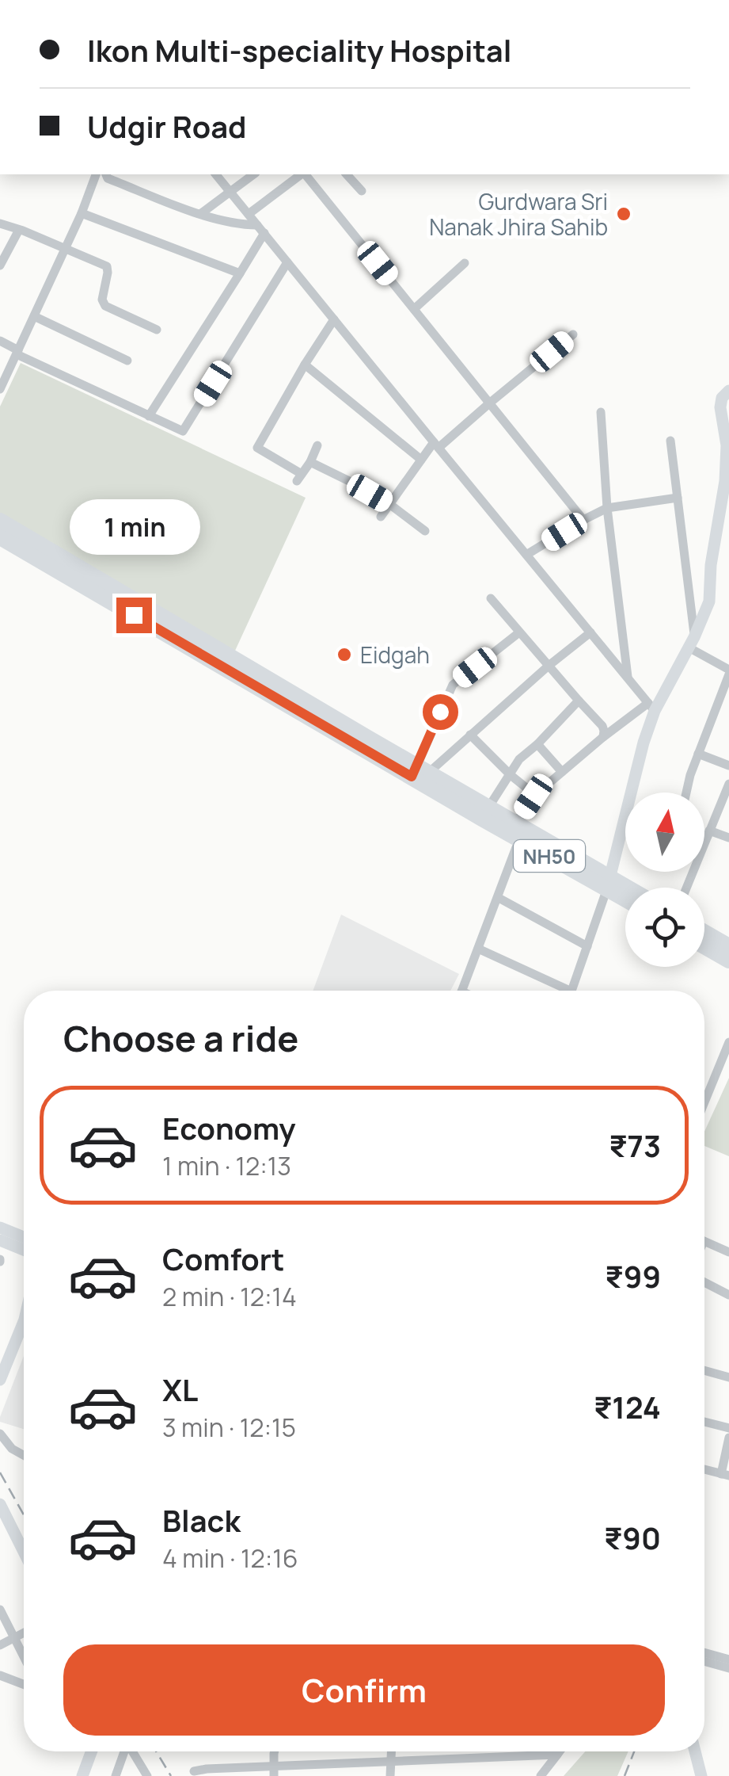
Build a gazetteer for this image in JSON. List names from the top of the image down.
{
  "streets": {
    "highway": ["NH50"]
  },
  "places": ["Gurdwara Sri Nanak Jhira Sahib", "Eidgah"],
  "north": "top",
  "page": {
    "banner": ["Ikon Multi-speciality Hospital", "Udgir Road"],
    "bubble": "1 min",
    "heading": "Choose a ride",
    "list": [
      {
        "name": "Economy",
        "note": "1 min · 12:13",
        "value": "₹73"
      },
      {
        "name": "Comfort",
        "note": "2 min · 12:14",
        "value": "₹99"
      },
      {
        "name": "XL",
        "note": "3 min · 12:15",
        "value": "₹124"
      },
      {
        "name": "Black",
        "note": "4 min · 12:16",
        "value": "₹90"
      }
    ],
    "buttons": "Confirm"
  }
}
